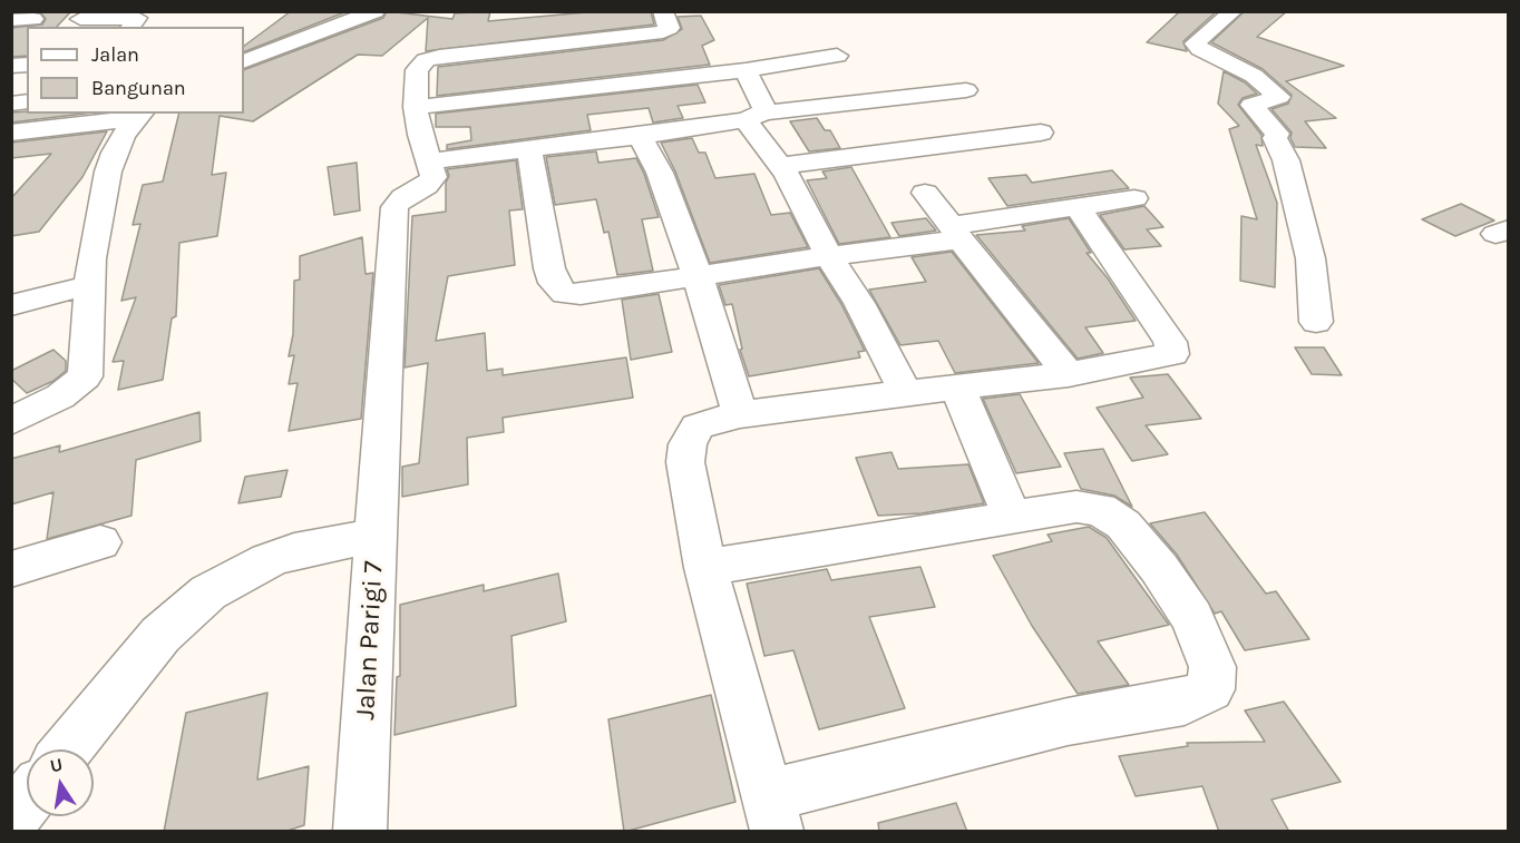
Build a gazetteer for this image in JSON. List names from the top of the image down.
{
  "streets": {
    "street": ["Jalan Parigi 7"]
  },
  "legend": ["Jalan", "Bangunan"],
  "north": "top"
}
